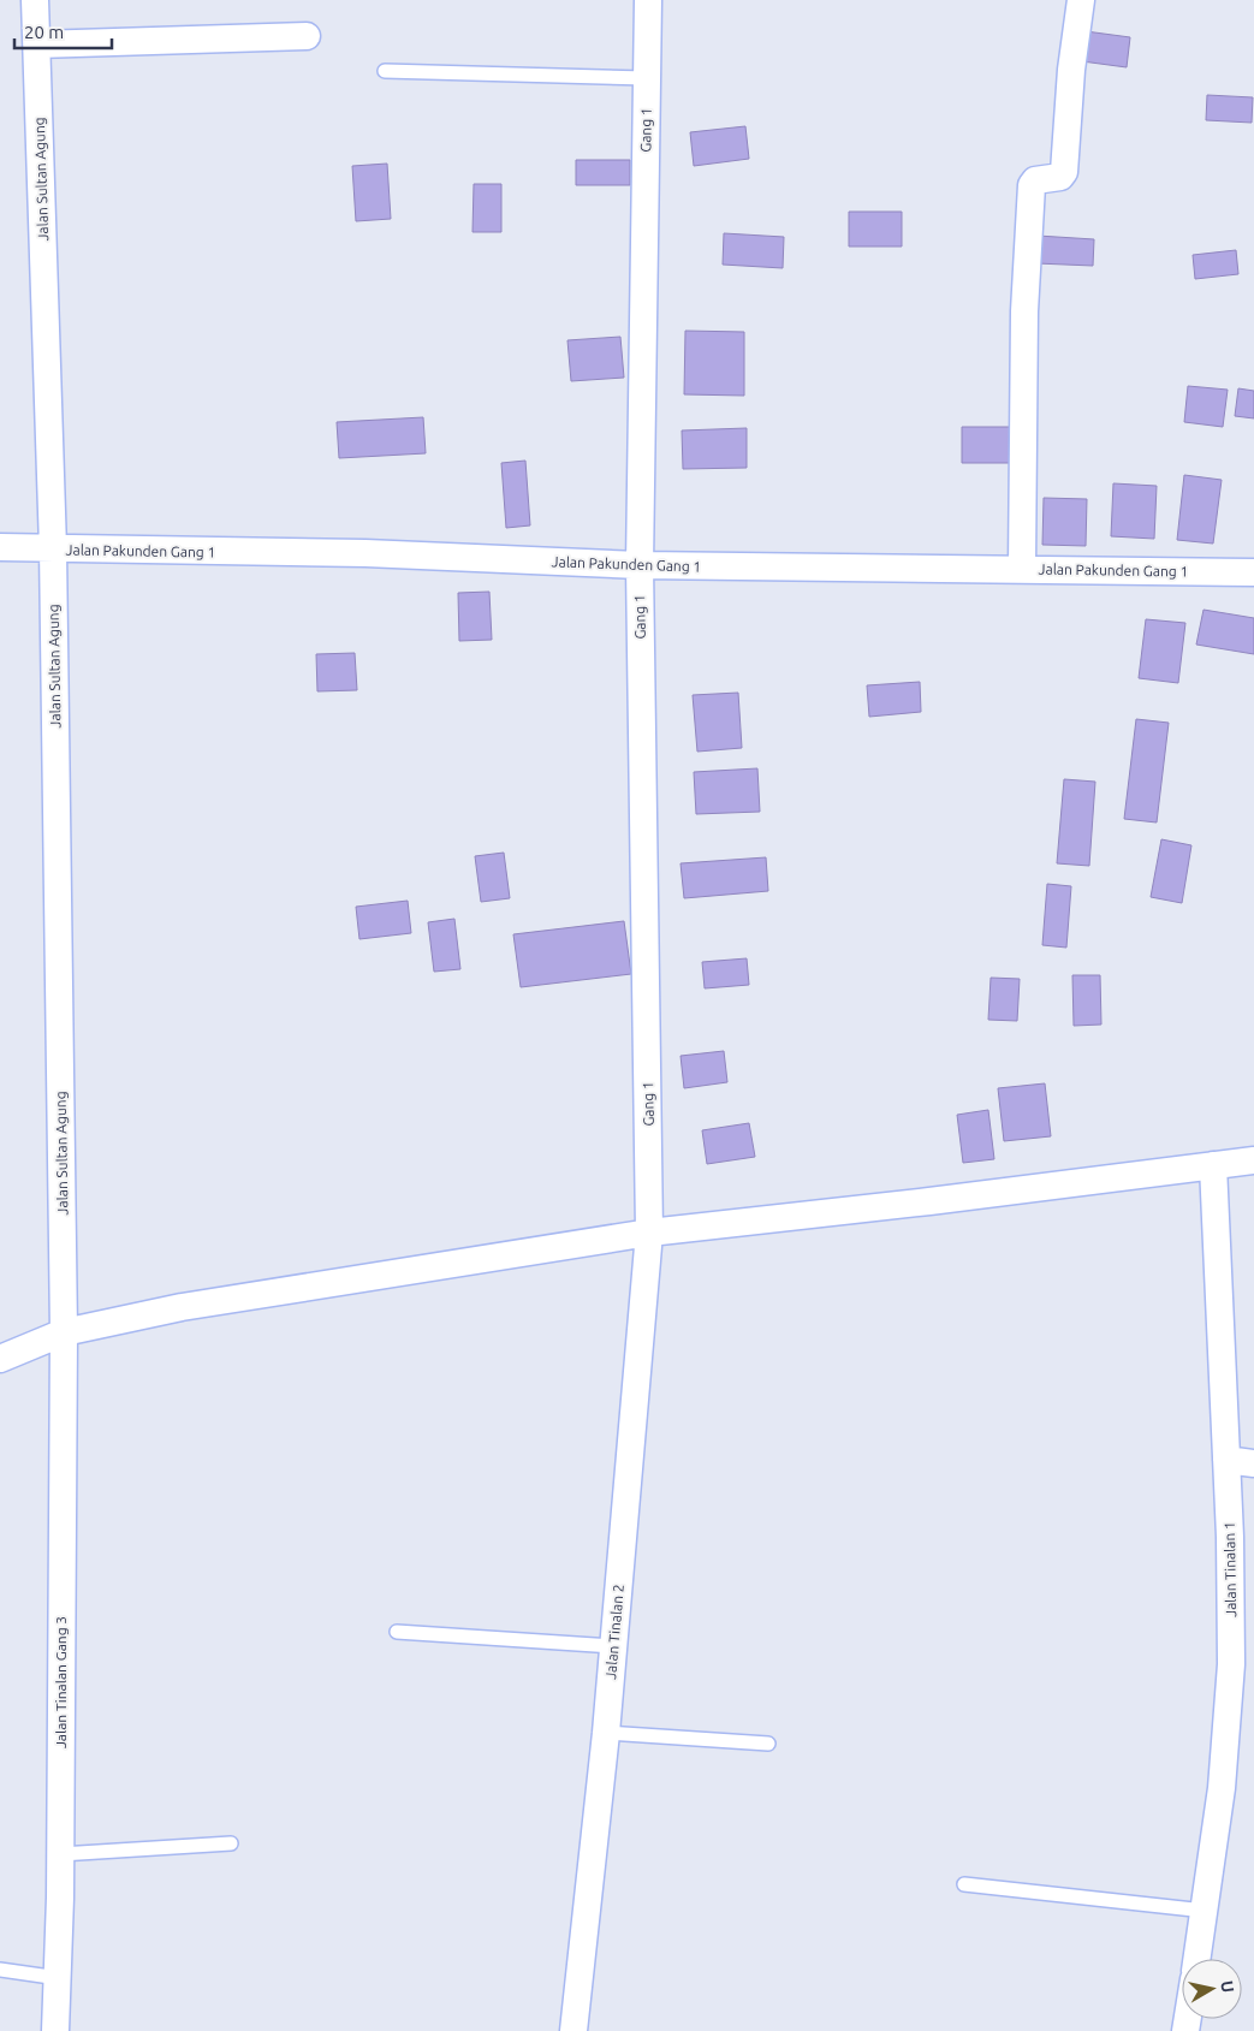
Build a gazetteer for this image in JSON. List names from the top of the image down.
{
  "streets": {
    "street": [
      "Gang 1",
      "Jalan Sultan Agung",
      "Jalan Pakunden Gang 1",
      "Jalan Tinalan 1",
      "Jalan Tinalan 2",
      "Jalan Tinalan Gang 3"
    ]
  },
  "crossings": [
    ["Gang 1", "Jalan Pakunden Gang 1"],
    ["Gang 1", "Jalan Tinalan 2"],
    ["Jalan Sultan Agung", "Jalan Pakunden Gang 1"],
    ["Jalan Sultan Agung", "Jalan Tinalan Gang 3"]
  ],
  "scale_bar": "20 m",
  "north": "right"
}
